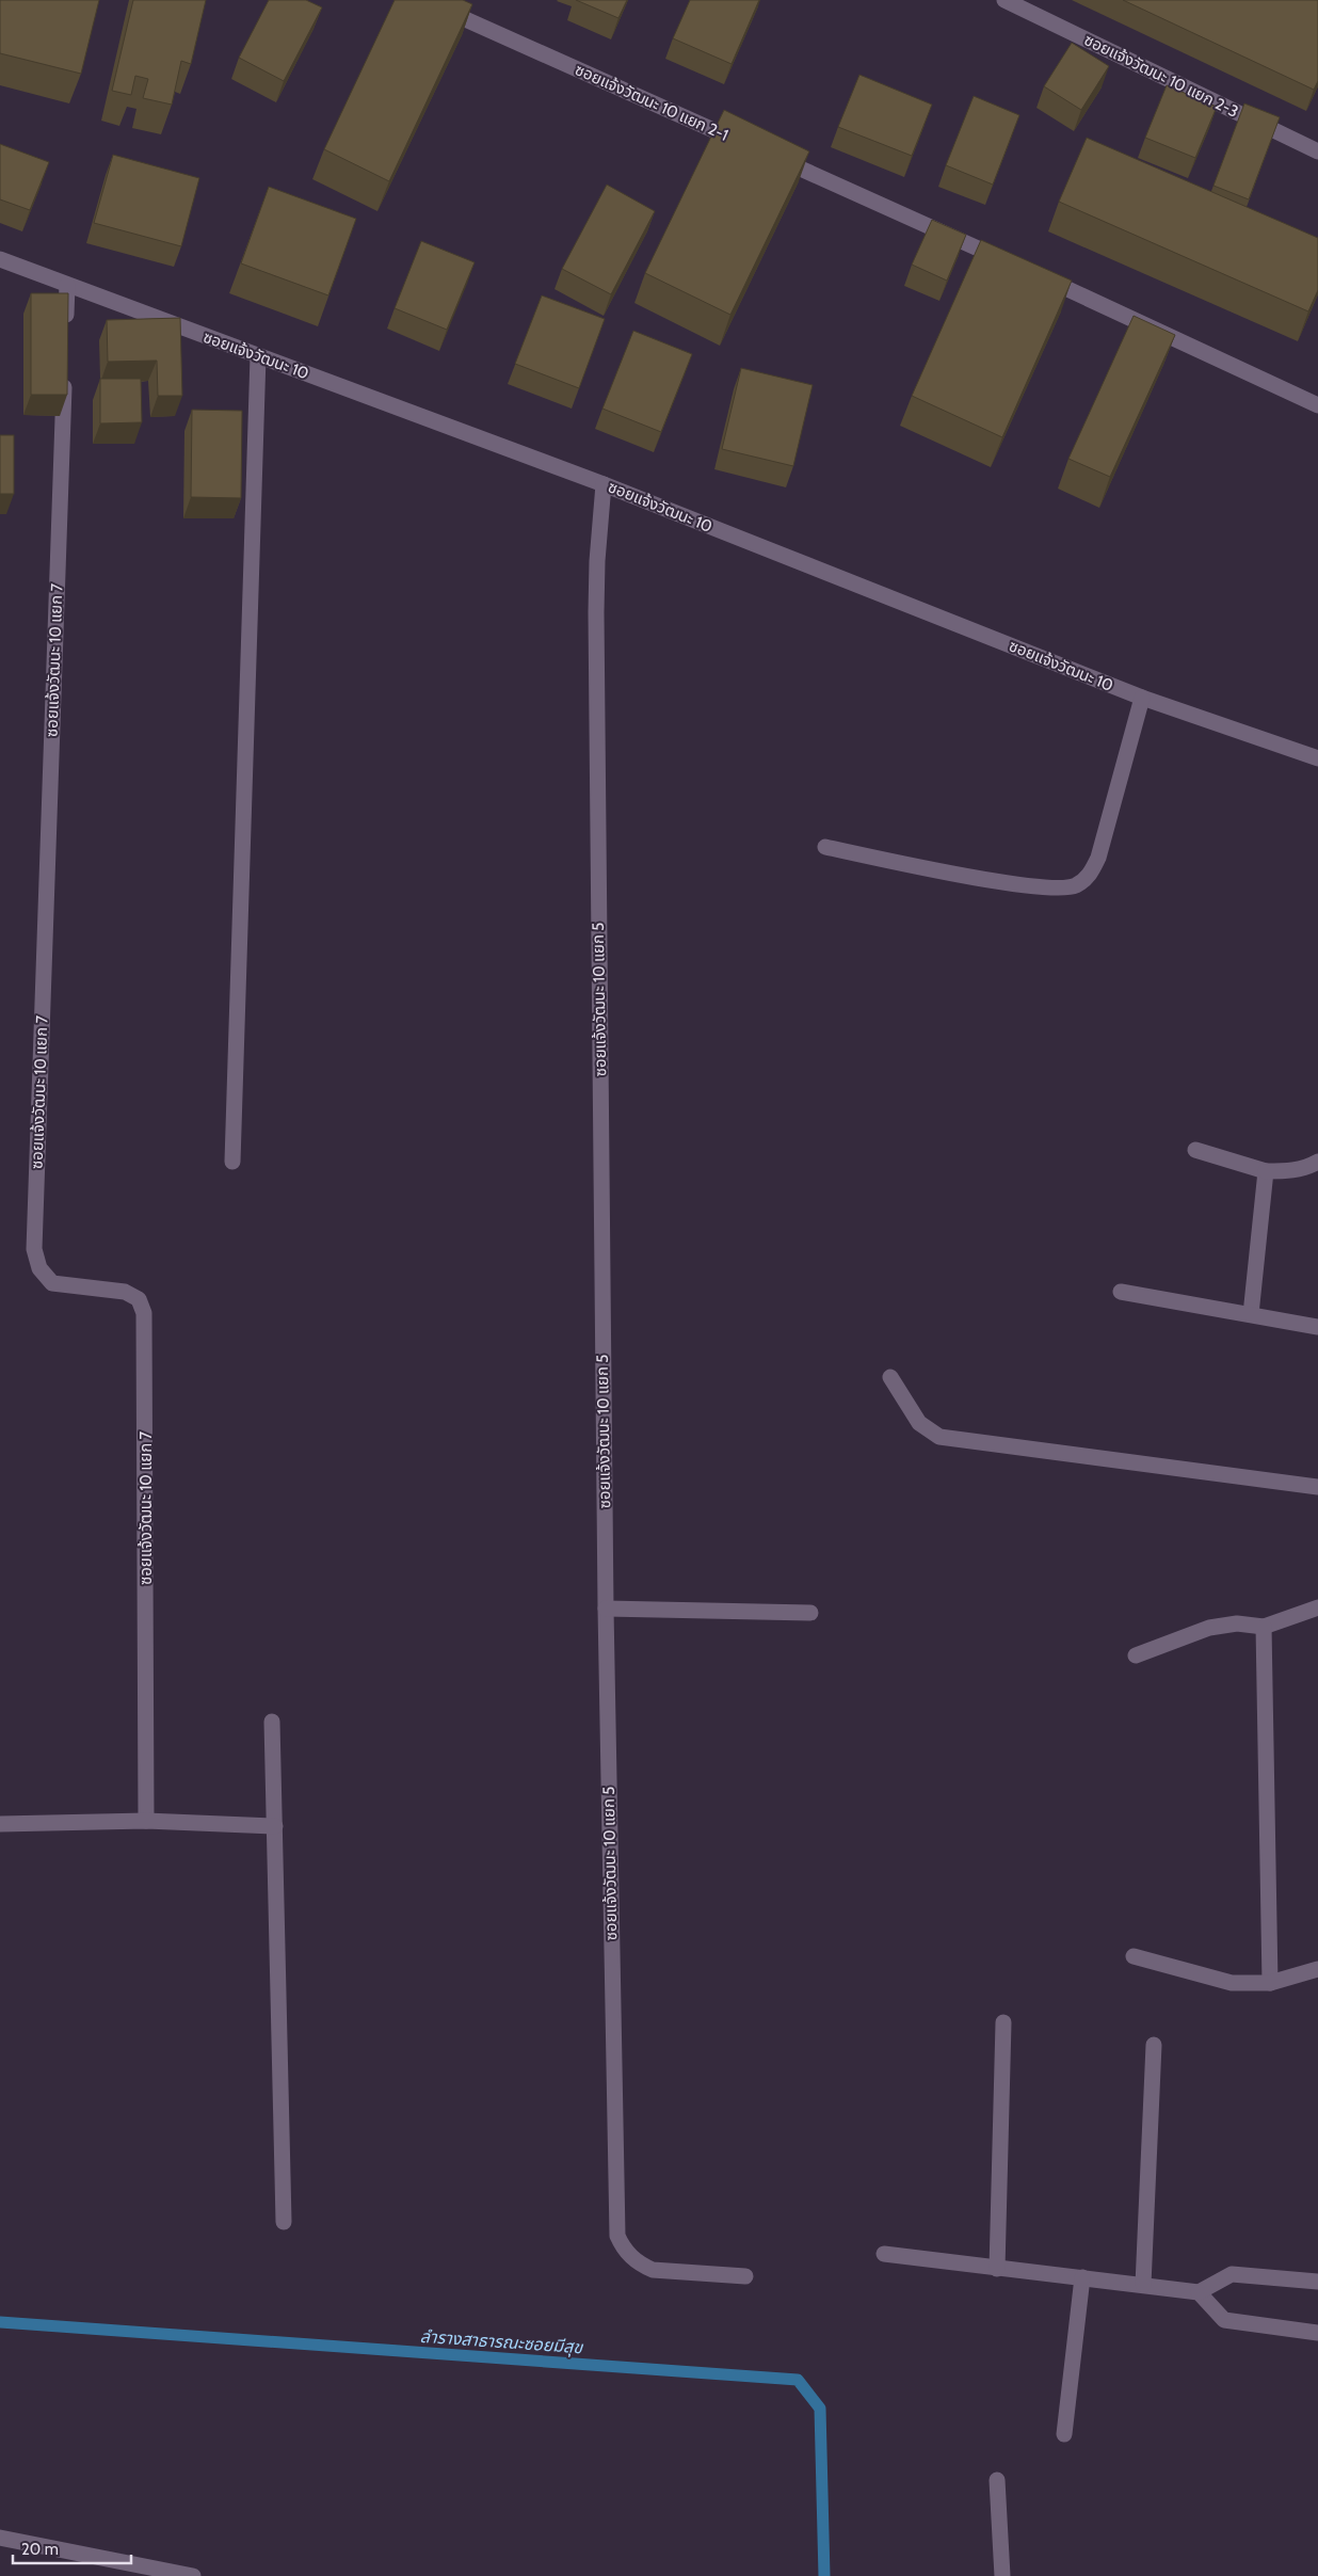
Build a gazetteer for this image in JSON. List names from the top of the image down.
{
  "streets": {
    "street": [
      "ซอยแจ้งวัฒนะ 10 แยก 2-3",
      "ซอยแจ้งวัฒนะ 10 แยก 2-1",
      "ซอยแจ้งวัฒนะ 10",
      "ซอยแจ้งวัฒนะ 10 แยก 7",
      "ซอยแจ้งวัฒนะ 10 แยก 5"
    ]
  },
  "crossings": [
    ["ซอยแจ้งวัฒนะ 10", "ซอยแจ้งวัฒนะ 10 แยก 5"]
  ],
  "water": ["ลำรางสาธารณะซอยมีสุข"],
  "scale_bar": "20 m"
}
